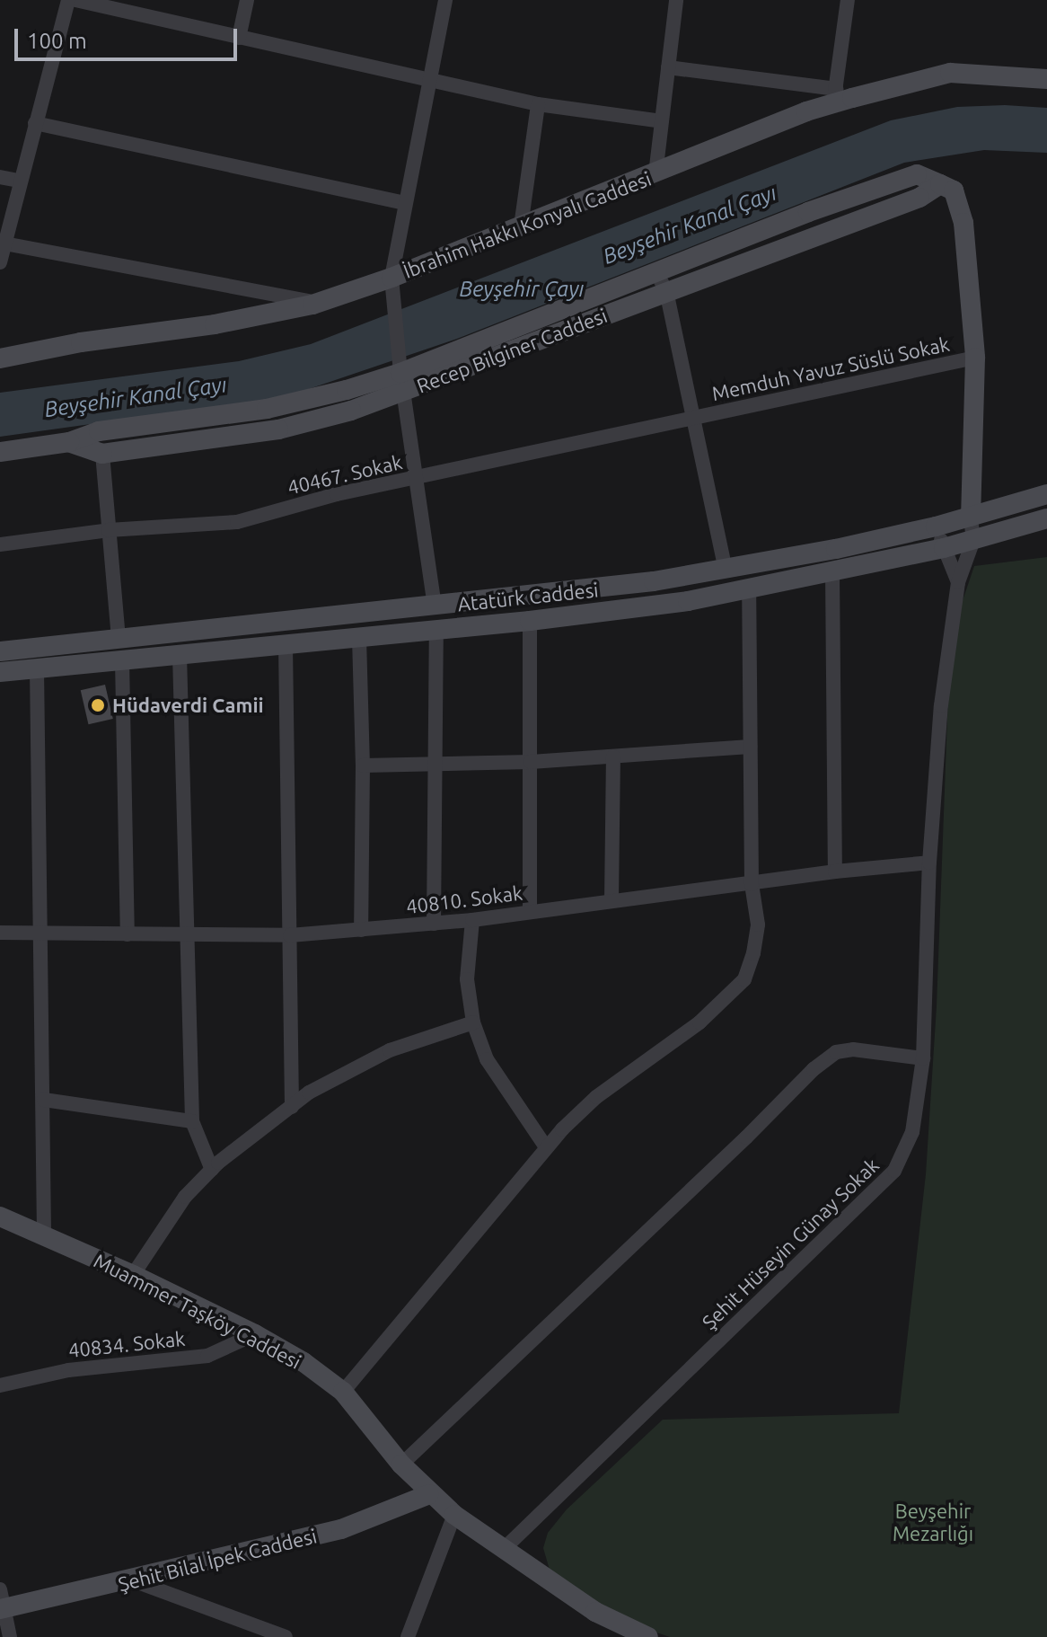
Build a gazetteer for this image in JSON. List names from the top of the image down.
{
  "streets": {
    "street": [
      "İbrahim Hakkı Konyalı Caddesi",
      "Recep Bilginer Caddesi",
      "Memduh Yavuz Süslü Sokak",
      "40467. Sokak",
      "Atatürk Caddesi",
      "40810. Sokak",
      "Şehit Hüseyin Günay Sokak",
      "Muammer Taşköy Caddesi",
      "40834. Sokak",
      "Şehit Bilal İpek Caddesi"
    ]
  },
  "crossings": [
    ["Memduh Yavuz Süslü Sokak", "40467. Sokak"],
    ["Atatürk Caddesi", "Şehit Hüseyin Günay Sokak"],
    ["40810. Sokak", "Şehit Hüseyin Günay Sokak"],
    ["Şehit Hüseyin Günay Sokak", "Muammer Taşköy Caddesi"],
    ["Muammer Taşköy Caddesi", "40834. Sokak"],
    ["Muammer Taşköy Caddesi", "Şehit Bilal İpek Caddesi"]
  ],
  "water": ["Beyşehir Kanal Çayı", "Beyşehir Çayı"],
  "parks": ["Beyşehir Mezarlığı"],
  "places": ["Hüdaverdi Camii"],
  "scale_bar": "100 m"
}
